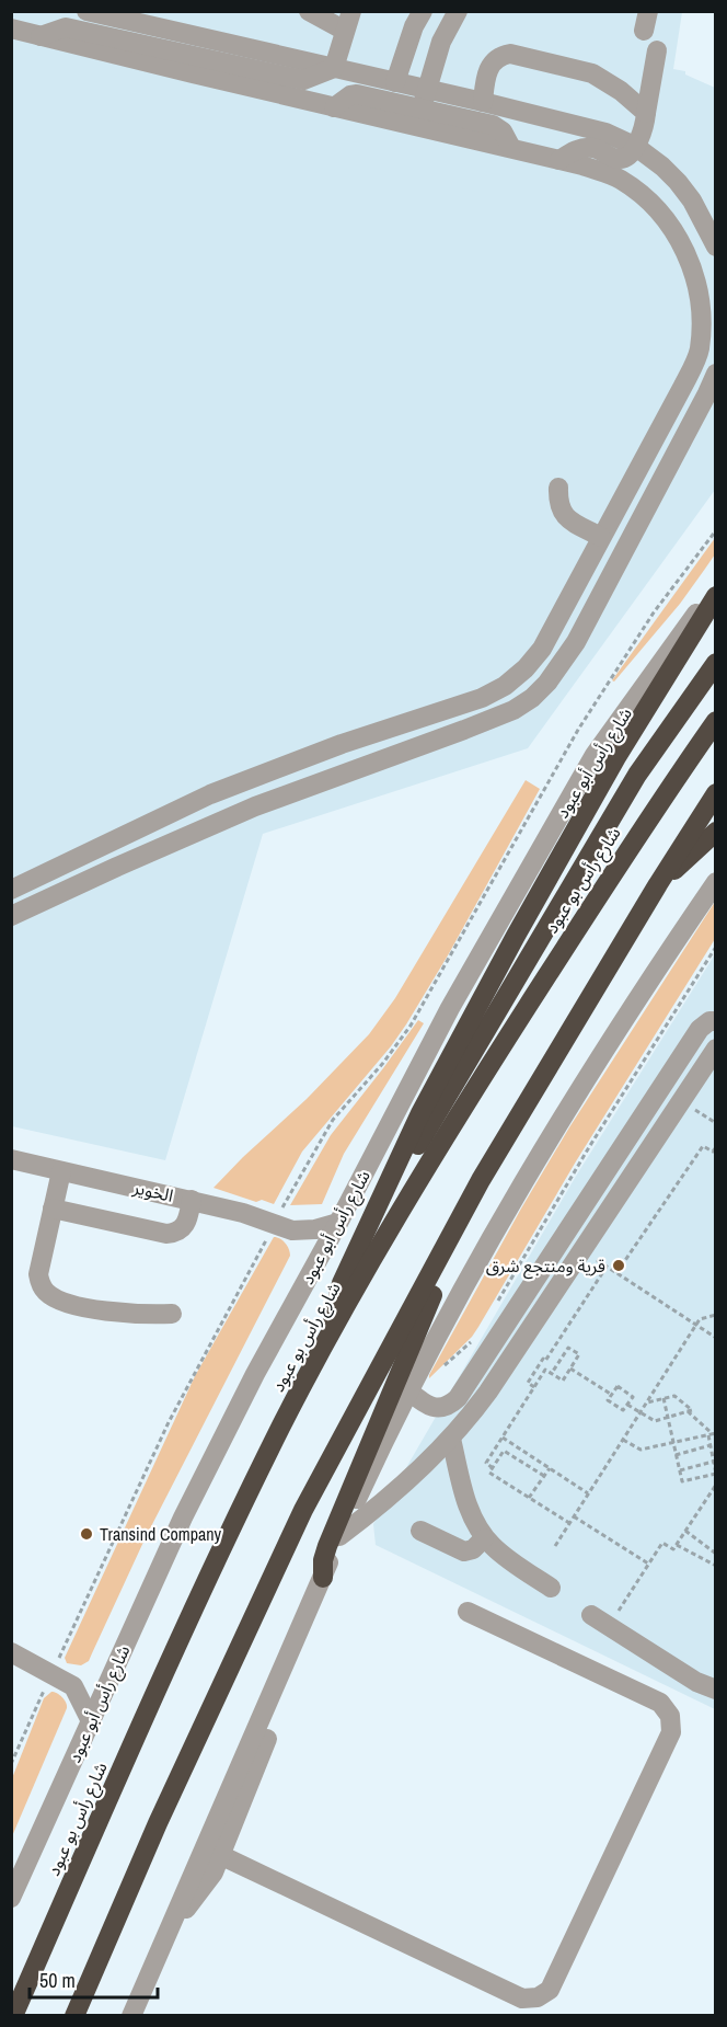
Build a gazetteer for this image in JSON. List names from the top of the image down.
{
  "streets": {
    "highway": ["شارع رأس بو عبود"],
    "street": ["شارع رأس أبو عبود", "الخوير"]
  },
  "crossings": [
    ["شارع رأس أبو عبود", "الخوير"]
  ],
  "places": ["قرية ومنتجع شرق", "Transind Company"],
  "scale_bar": "50 m"
}
